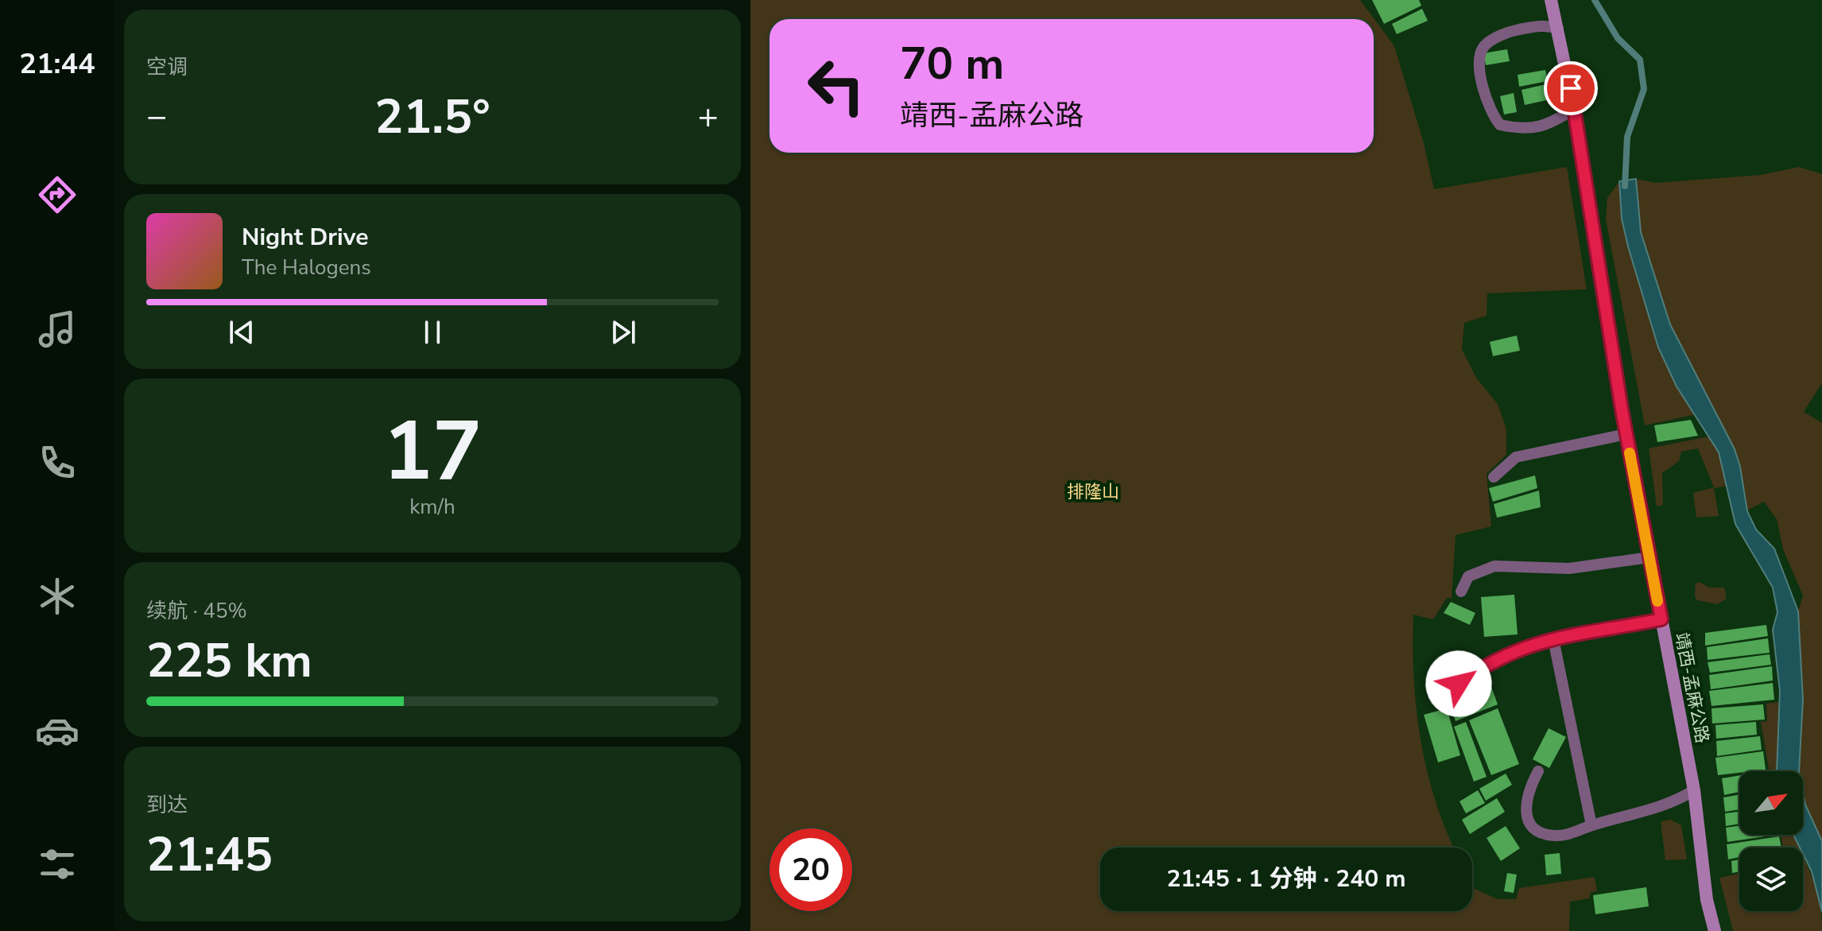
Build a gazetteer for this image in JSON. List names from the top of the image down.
{
  "streets": {
    "main road": ["靖西-孟麻公路"]
  },
  "parks": ["排隆山"],
  "north": "top right",
  "page": {
    "tabs": "21:44",
    "tile": [
      "空调",
      ["17", "km/h"],
      ["续航 · 45%", "225 km"],
      ["到达", "21:45"]
    ],
    "turn": ["70 m", "靖西-孟麻公路"],
    "heat": ["−", "21.5°", "+"],
    "song": ["Night Drive", "The Halogens"],
    "limit": "20",
    "trip": "21:45 · 1 分钟 · 240 m"
  }
}
